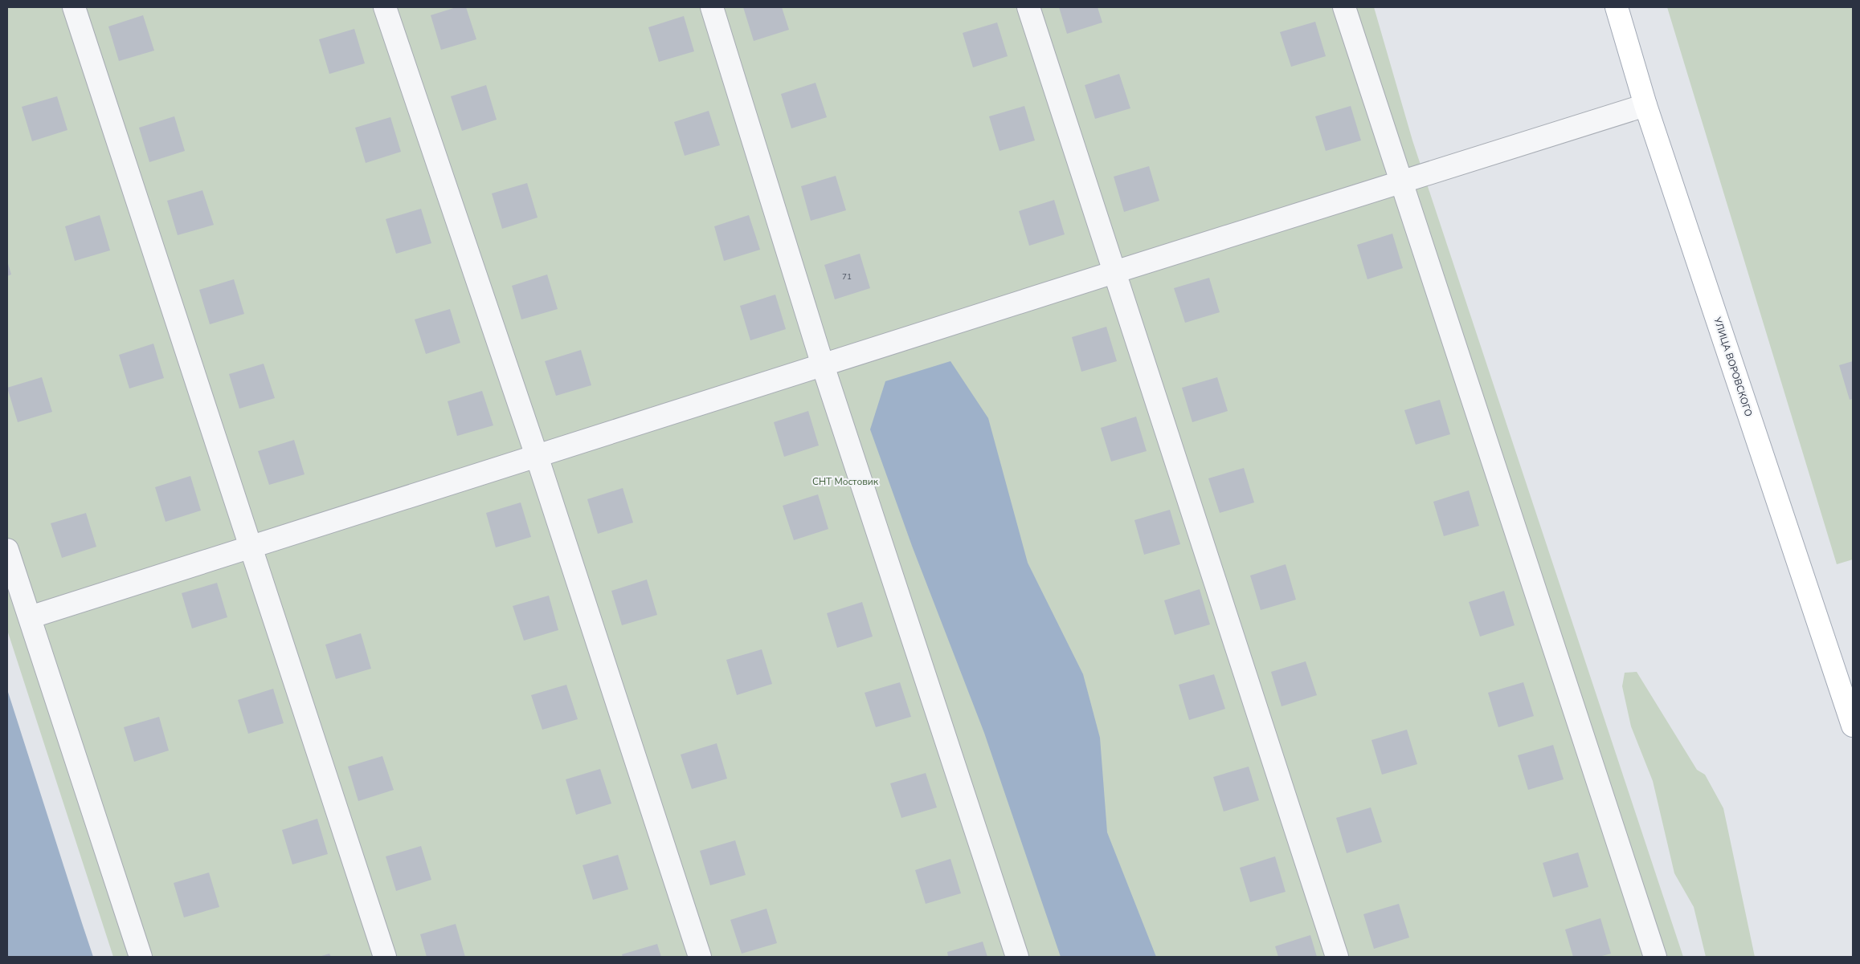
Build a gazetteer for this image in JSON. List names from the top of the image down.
{
  "streets": {
    "main road": ["УЛИЦА ВОРОВСКОГО"]
  },
  "parks": ["СНТ Мостовик"],
  "house_numbers": ["71"]
}
